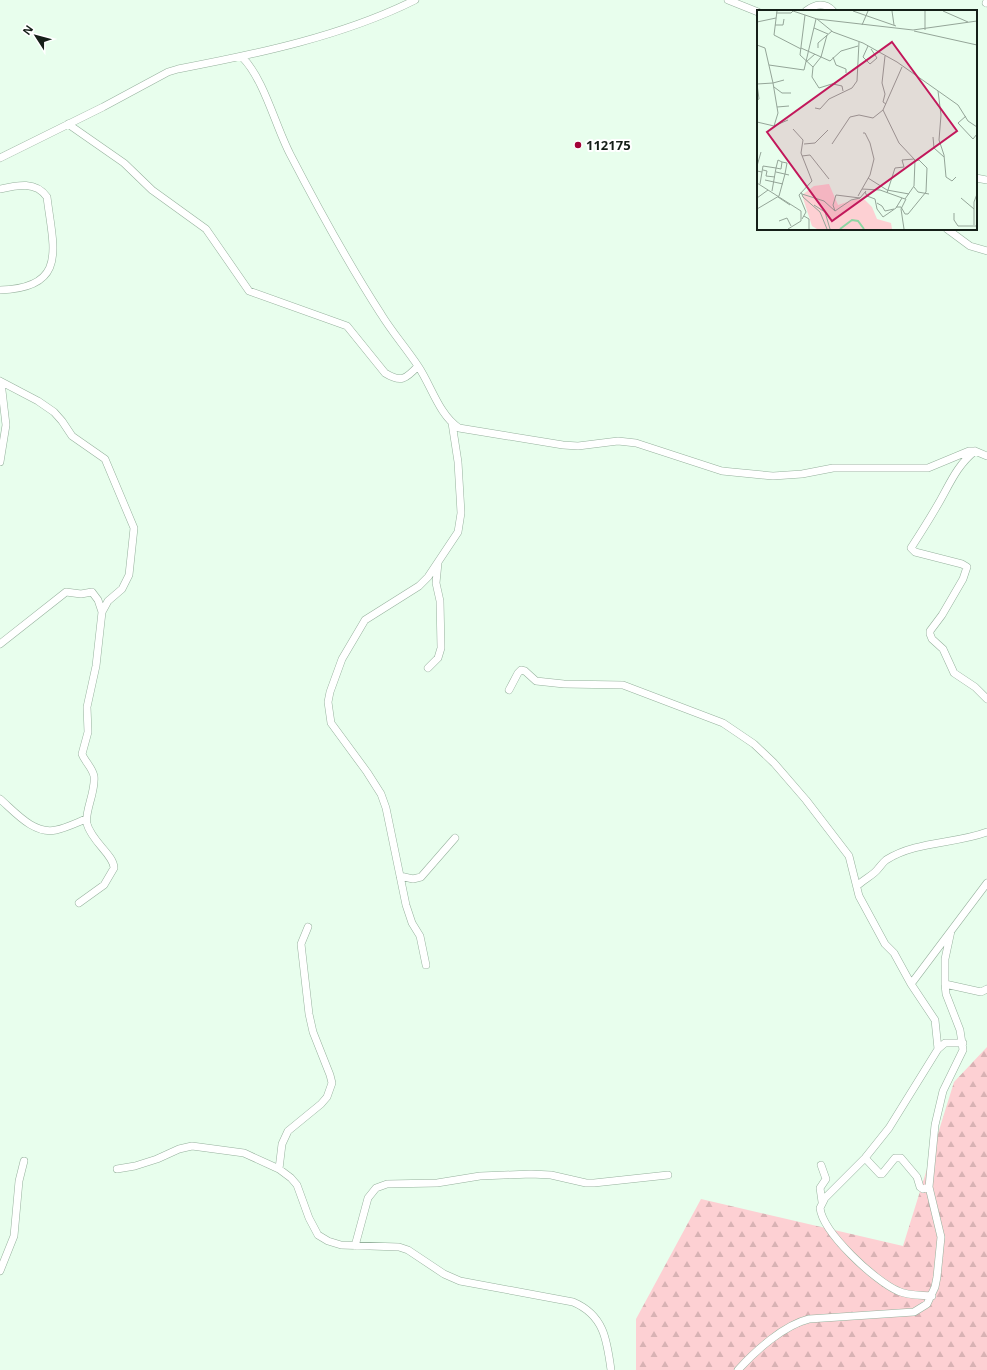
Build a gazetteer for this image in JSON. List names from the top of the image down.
{
  "places": ["112175"],
  "north": "top left"
}
